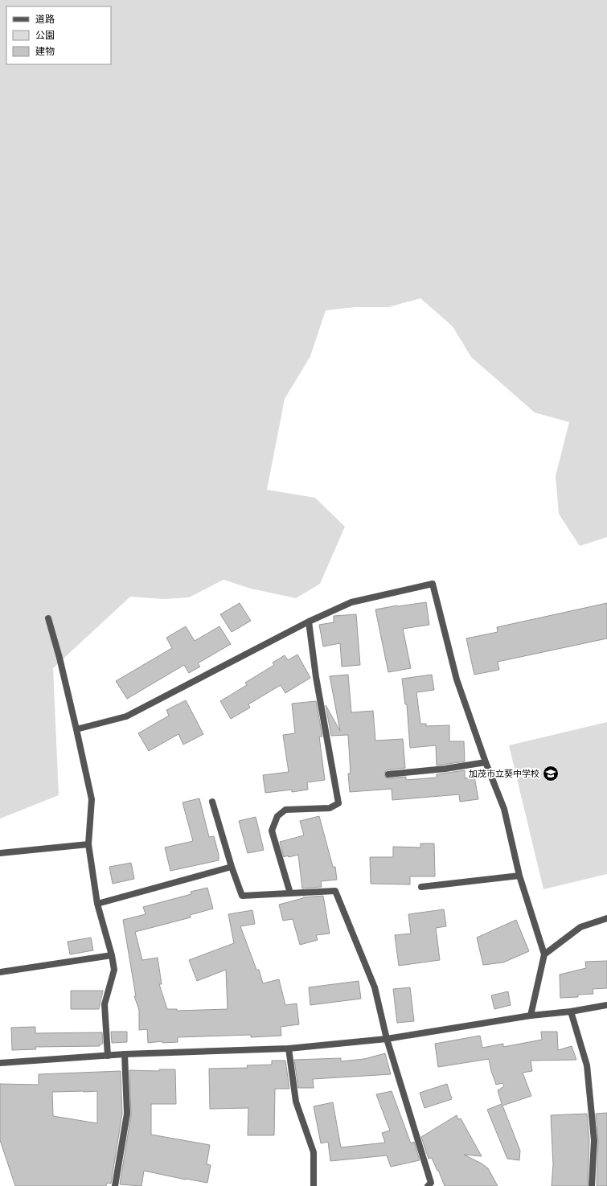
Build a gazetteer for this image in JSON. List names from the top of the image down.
{
  "places": {
    "school or university": ["加茂市立葵中学校"]
  },
  "legend": ["道路", "公園", "建物"]
}
